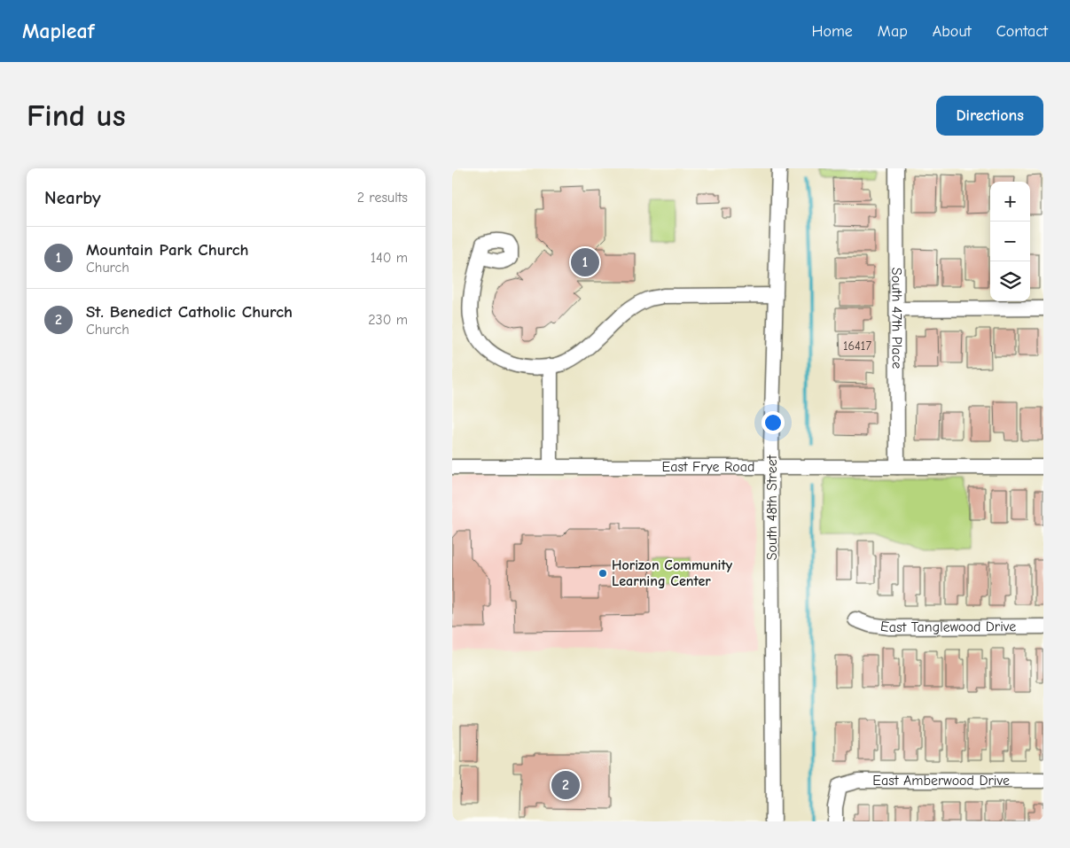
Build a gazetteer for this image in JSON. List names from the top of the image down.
{
  "streets": {
    "street": [
      "South 47th Place",
      "East Frye Road",
      "South 48th Street",
      "East Tanglewood Drive",
      "East Amberwood Drive"
    ]
  },
  "crossings": [
    ["South 47th Place", "East Frye Road"],
    ["East Frye Road", "South 48th Street"]
  ],
  "places": ["Horizon Community Learning Center"],
  "house_numbers": ["16417"],
  "page": {
    "header": "Mapleaf",
    "nav": [
      "Home",
      "Map",
      "About",
      "Contact"
    ],
    "buttons": "Directions",
    "title": "Find us",
    "heading": ["Nearby", "2 results"],
    "map_buttons": ["+", "−"],
    "list": [
      {
        "mark": "1",
        "name": "Mountain Park Church",
        "note": "Church",
        "value": "140 m"
      },
      {
        "mark": "2",
        "name": "St. Benedict Catholic Church",
        "note": "Church",
        "value": "230 m"
      }
    ],
    "pins": ["1", "2"]
  }
}
